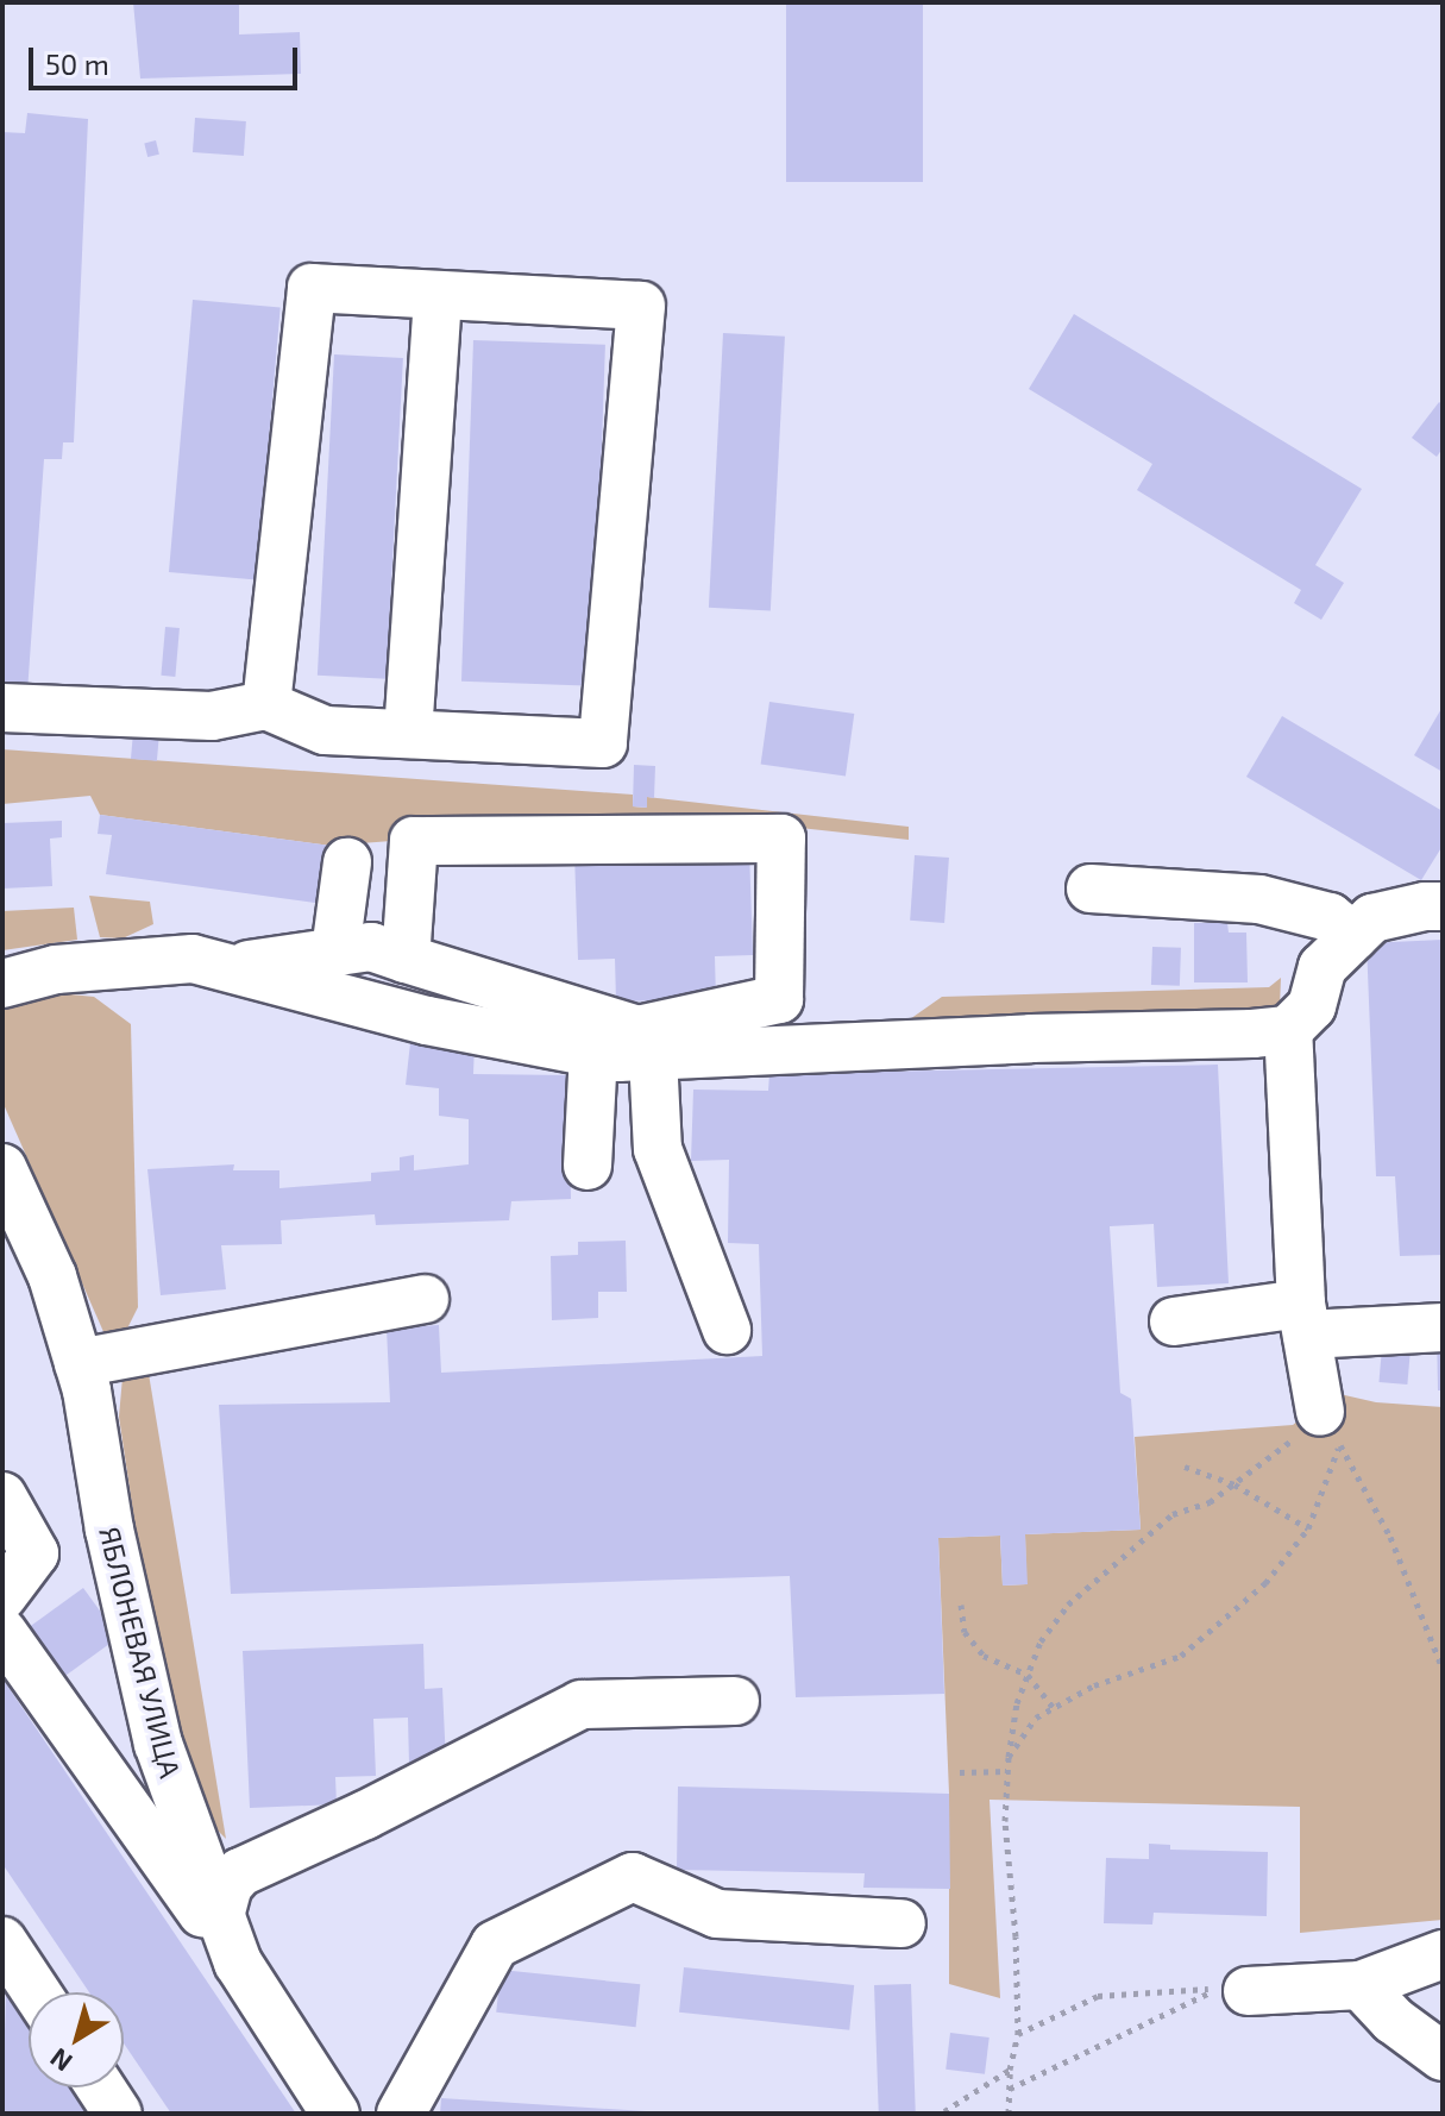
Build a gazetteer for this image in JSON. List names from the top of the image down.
{
  "streets": {
    "lane": ["ЯБЛОНЕВАЯ УЛИЦА"]
  },
  "scale_bar": "50 m",
  "north": "bottom left"
}
